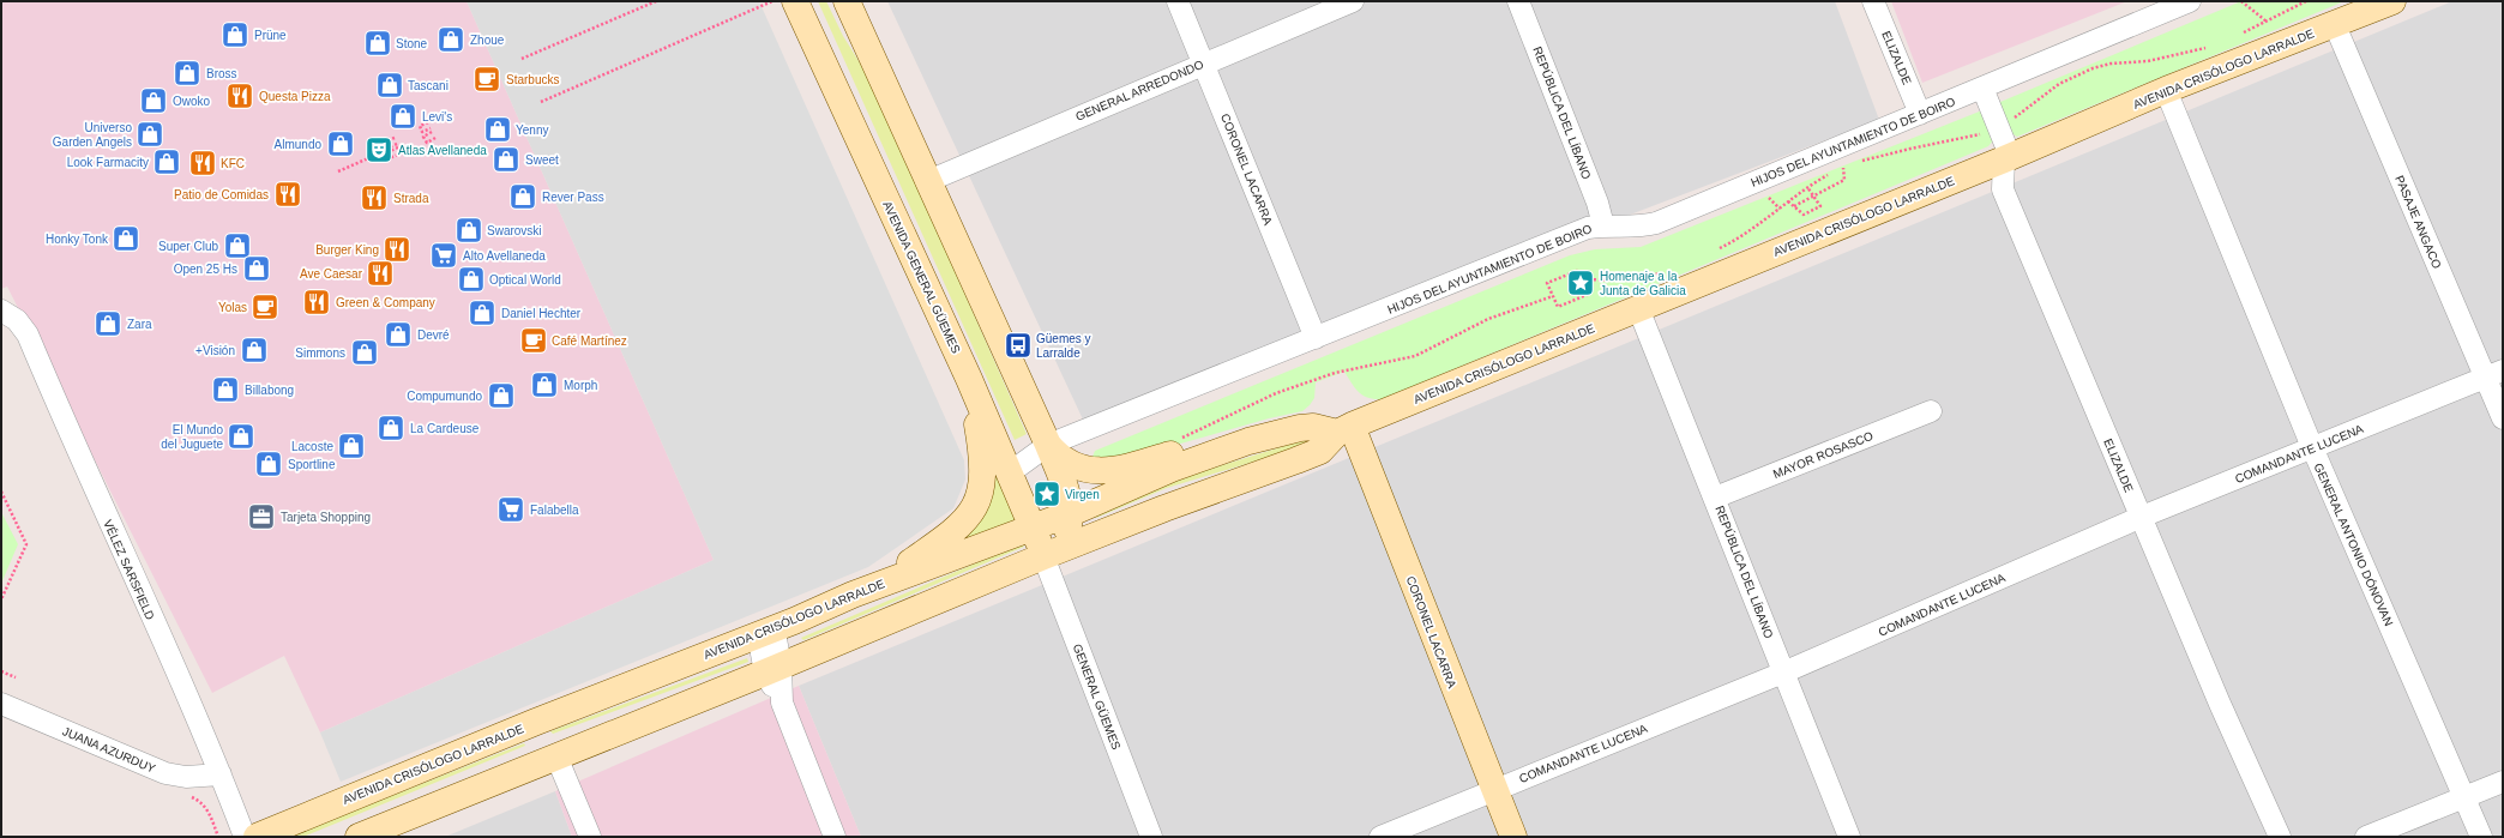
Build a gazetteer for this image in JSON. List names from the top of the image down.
{
  "streets": {
    "main road": ["AVENIDA CRISÓLOGO LARRALDE", "CORONEL LACARRA", "AVENIDA GENERAL GÜEMES"],
    "street": [
      "ELIZALDE",
      "GENERAL ARREDONDO",
      "REPÚBLICA DEL LÍBANO",
      "HIJOS DEL AYUNTAMIENTO DE BOIRO",
      "PASAJE ANGACO",
      "COMANDANTE LUCENA",
      "MAYOR ROSASCO",
      "GENERAL ANTONIO DÓNOVAN",
      "VÉLEZ SARSFIELD",
      "GENERAL GÜEMES",
      "JUANA AZURDUY"
    ]
  },
  "crossings": [
    ["ELIZALDE", "AVENIDA CRISÓLOGO LARRALDE"],
    ["ELIZALDE", "HIJOS DEL AYUNTAMIENTO DE BOIRO"],
    ["ELIZALDE", "COMANDANTE LUCENA"],
    ["AVENIDA CRISÓLOGO LARRALDE", "REPÚBLICA DEL LÍBANO"],
    ["AVENIDA CRISÓLOGO LARRALDE", "CORONEL LACARRA"],
    ["AVENIDA CRISÓLOGO LARRALDE", "PASAJE ANGACO"],
    ["AVENIDA CRISÓLOGO LARRALDE", "AVENIDA GENERAL GÜEMES"],
    ["AVENIDA CRISÓLOGO LARRALDE", "GENERAL ANTONIO DÓNOVAN"],
    ["AVENIDA CRISÓLOGO LARRALDE", "GENERAL GÜEMES"],
    ["GENERAL ARREDONDO", "CORONEL LACARRA"],
    ["REPÚBLICA DEL LÍBANO", "HIJOS DEL AYUNTAMIENTO DE BOIRO"],
    ["REPÚBLICA DEL LÍBANO", "COMANDANTE LUCENA"],
    ["REPÚBLICA DEL LÍBANO", "MAYOR ROSASCO"],
    ["HIJOS DEL AYUNTAMIENTO DE BOIRO", "CORONEL LACARRA"],
    ["HIJOS DEL AYUNTAMIENTO DE BOIRO", "AVENIDA GENERAL GÜEMES"],
    ["CORONEL LACARRA", "COMANDANTE LUCENA"],
    ["PASAJE ANGACO", "COMANDANTE LUCENA"],
    ["AVENIDA GENERAL GÜEMES", "GENERAL GÜEMES"],
    ["COMANDANTE LUCENA", "GENERAL ANTONIO DÓNOVAN"],
    ["VÉLEZ SARSFIELD", "JUANA AZURDUY"]
  ],
  "places": {
    "shop": [
      "Prüne",
      "Zhoue",
      "Stone",
      "Bross",
      "Tascani",
      "Owoko",
      "Levi's",
      "Yenny",
      "Universo Garden Angels",
      "Almundo",
      "Sweet",
      "Look Farmacity",
      "Rever Pass",
      "Swarovski",
      "Honky Tonk",
      "Super Club",
      "Open 25 Hs",
      "Optical World",
      "Daniel Hechter",
      "Zara",
      "Devré",
      "+Visión",
      "Simmons",
      "Morph",
      "Billabong",
      "Compumundo",
      "La Cardeuse",
      "El Mundo del Juguete",
      "Lacoste",
      "Sportline"
    ],
    "cafe": ["Starbucks", "Yolas", "Café Martínez"],
    "restaurant": [
      "Questa Pizza",
      "KFC",
      "Patio de Comidas",
      "Strada",
      "Burger King",
      "Ave Caesar",
      "Green & Company"
    ],
    "theatre": ["Atlas Avellaneda"],
    "supermarket": ["Alto Avellaneda", "Falabella"],
    "place": ["Homenaje a la Junta de Galicia", "Virgen"],
    "bus stop": ["Güemes y Larralde"],
    "office": ["Tarjeta Shopping"]
  }
}
